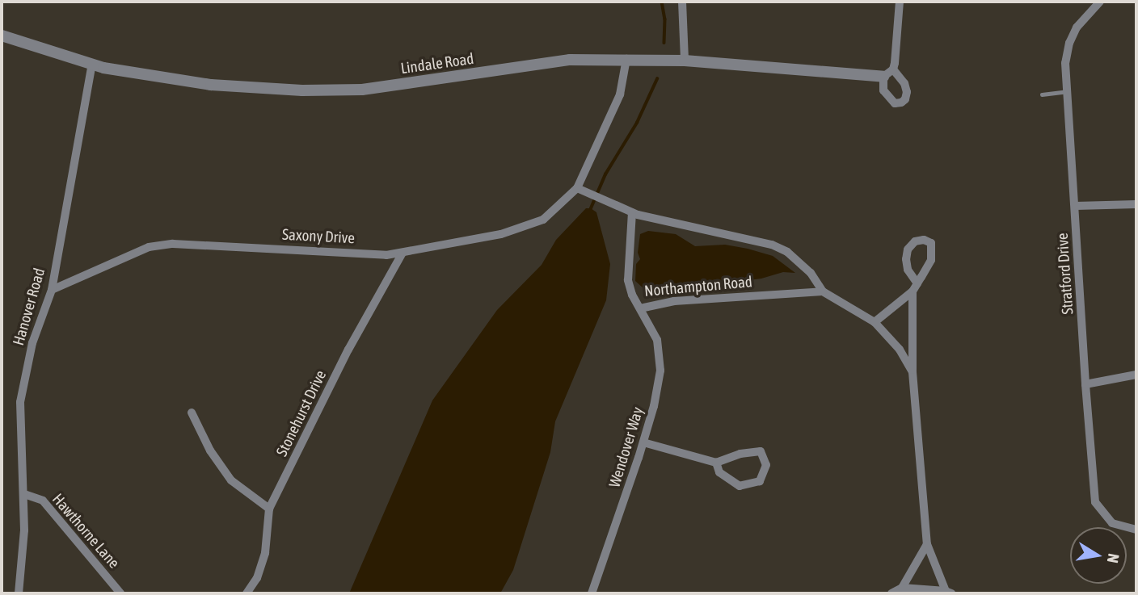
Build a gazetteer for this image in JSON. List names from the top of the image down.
{
  "streets": {
    "street": [
      "Lindale Road",
      "Saxony Drive",
      "Stratford Drive",
      "Northampton Road",
      "Hanover Road",
      "Stonehurst Drive",
      "Wendover Way",
      "Hawthorne Lane"
    ]
  },
  "crossings": [
    ["Lindale Road", "Hanover Road"],
    ["Saxony Drive", "Hanover Road"],
    ["Saxony Drive", "Stonehurst Drive"],
    ["Northampton Road", "Wendover Way"],
    ["Hanover Road", "Hawthorne Lane"]
  ],
  "north": "right"
}
